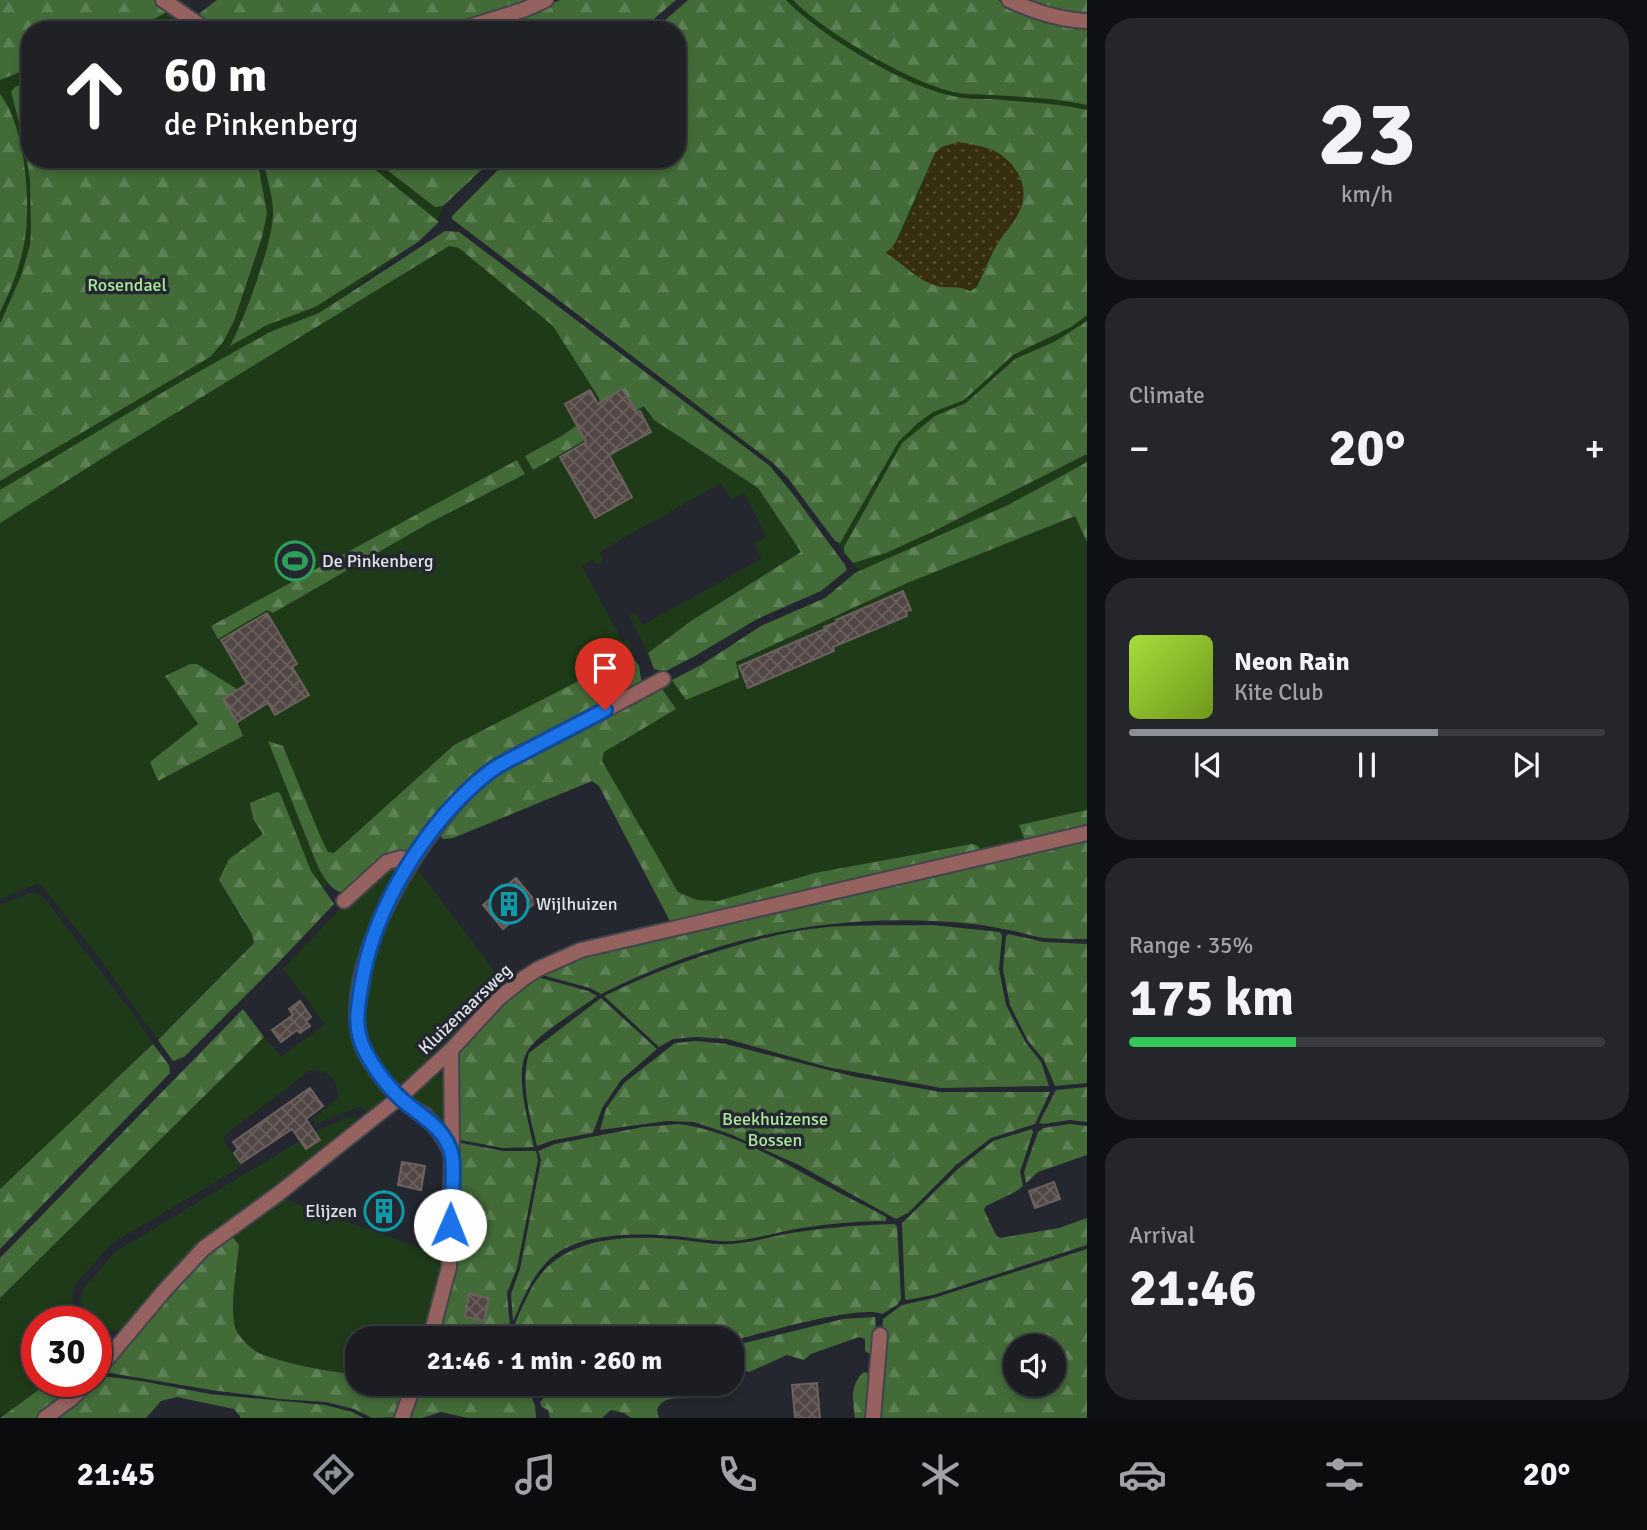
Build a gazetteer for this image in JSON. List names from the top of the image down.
{
  "streets": {
    "street": ["Kluizenaarsweg"]
  },
  "parks": ["Rosendael", "Beekhuizense Bossen"],
  "places": {
    "sports": ["De Pinkenberg"],
    "building": ["Wijlhuizen", "Elijzen"]
  },
  "page": {
    "tile": [
      ["23", "km/h"],
      "Climate",
      ["Range · 35%", "175 km"],
      ["Arrival", "21:46"]
    ],
    "turn": ["60 m", "de Pinkenberg"],
    "heat": ["−", "20°", "+"],
    "song": ["Neon Rain", "Kite Club"],
    "limit": "30",
    "trip": "21:46 · 1 min · 260 m",
    "tabs": ["21:45", "20°"]
  }
}
